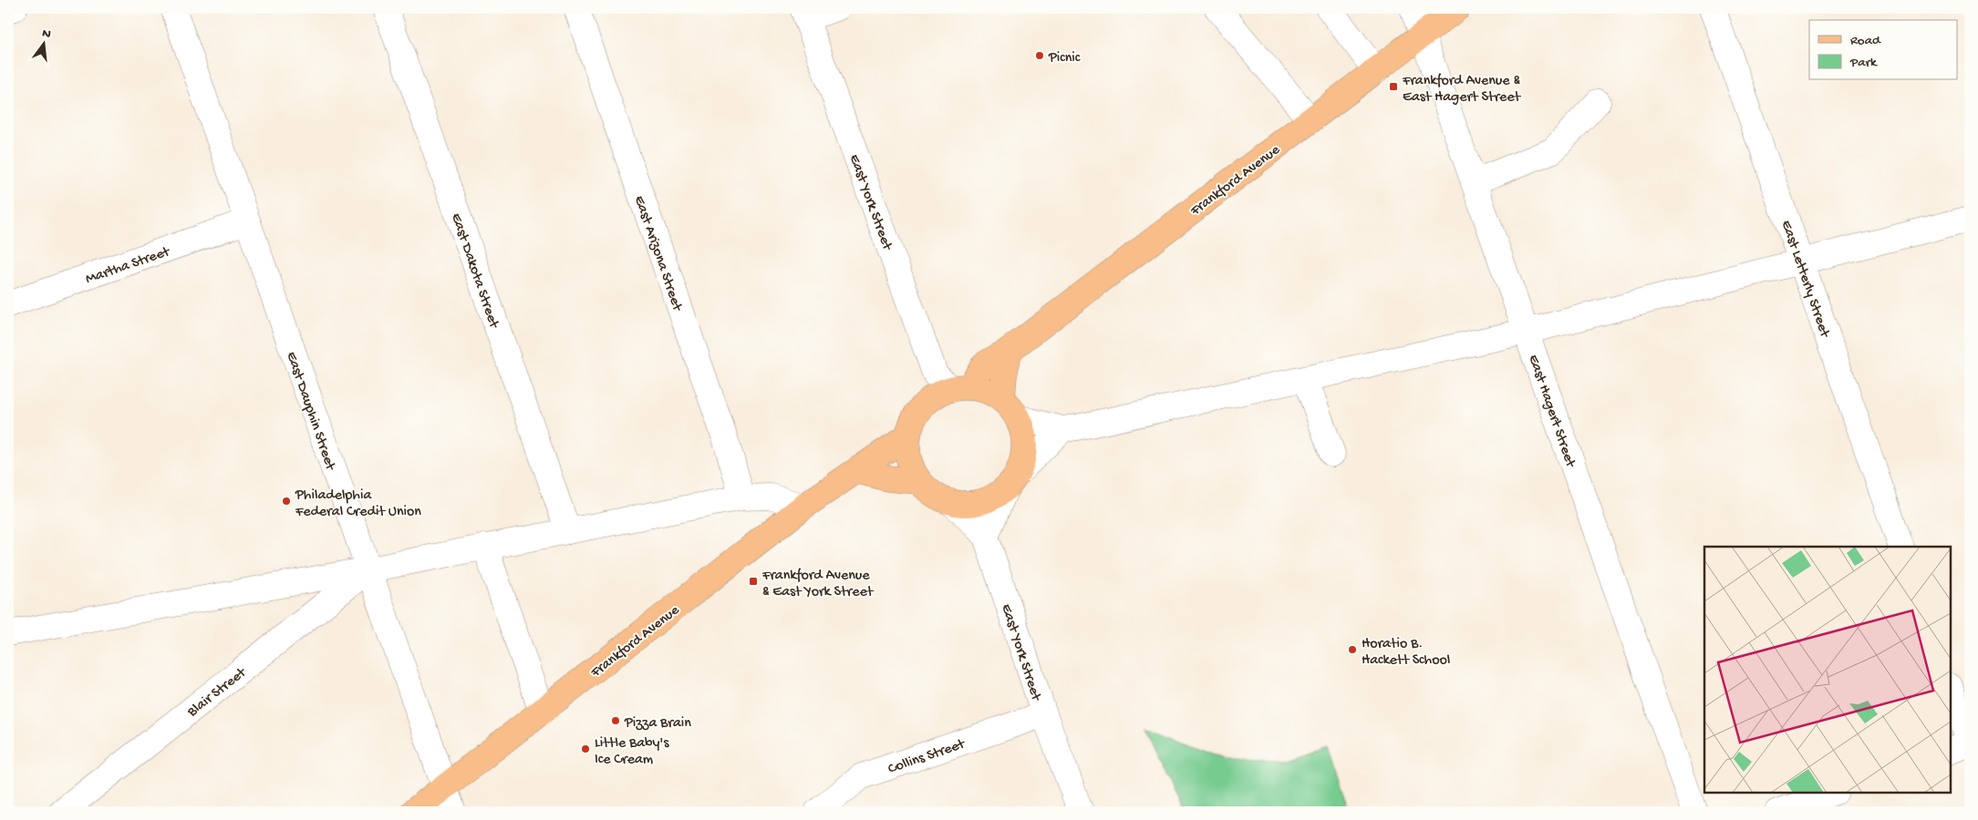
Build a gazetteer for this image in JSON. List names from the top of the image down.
{
  "streets": {
    "main road": ["Frankford Avenue"],
    "street": [
      "East York Street",
      "East Arizona Street",
      "Martha Street",
      "East Dakota Street",
      "East Letterly Street",
      "East Dauphin Street",
      "East Hagert Street",
      "Blair Street",
      "Collins Street"
    ]
  },
  "crossings": [
    ["Frankford Avenue", "East York Street"],
    ["Frankford Avenue", "East Dauphin Street"],
    ["Frankford Avenue", "East Hagert Street"],
    ["East York Street", "Collins Street"],
    ["Martha Street", "East Dauphin Street"],
    ["East Dauphin Street", "Blair Street"]
  ],
  "places": {
    "other": [
      "Picnic",
      "Philadelphia Federal Credit Union",
      "Horatio B. Hackett School",
      "Pizza Brain",
      "Little Baby's Ice Cream"
    ],
    "transit": ["Frankford Avenue & East Hagert Street", "Frankford Avenue & East York Street"]
  },
  "legend": ["Road", "Park"],
  "north": "top"
}
